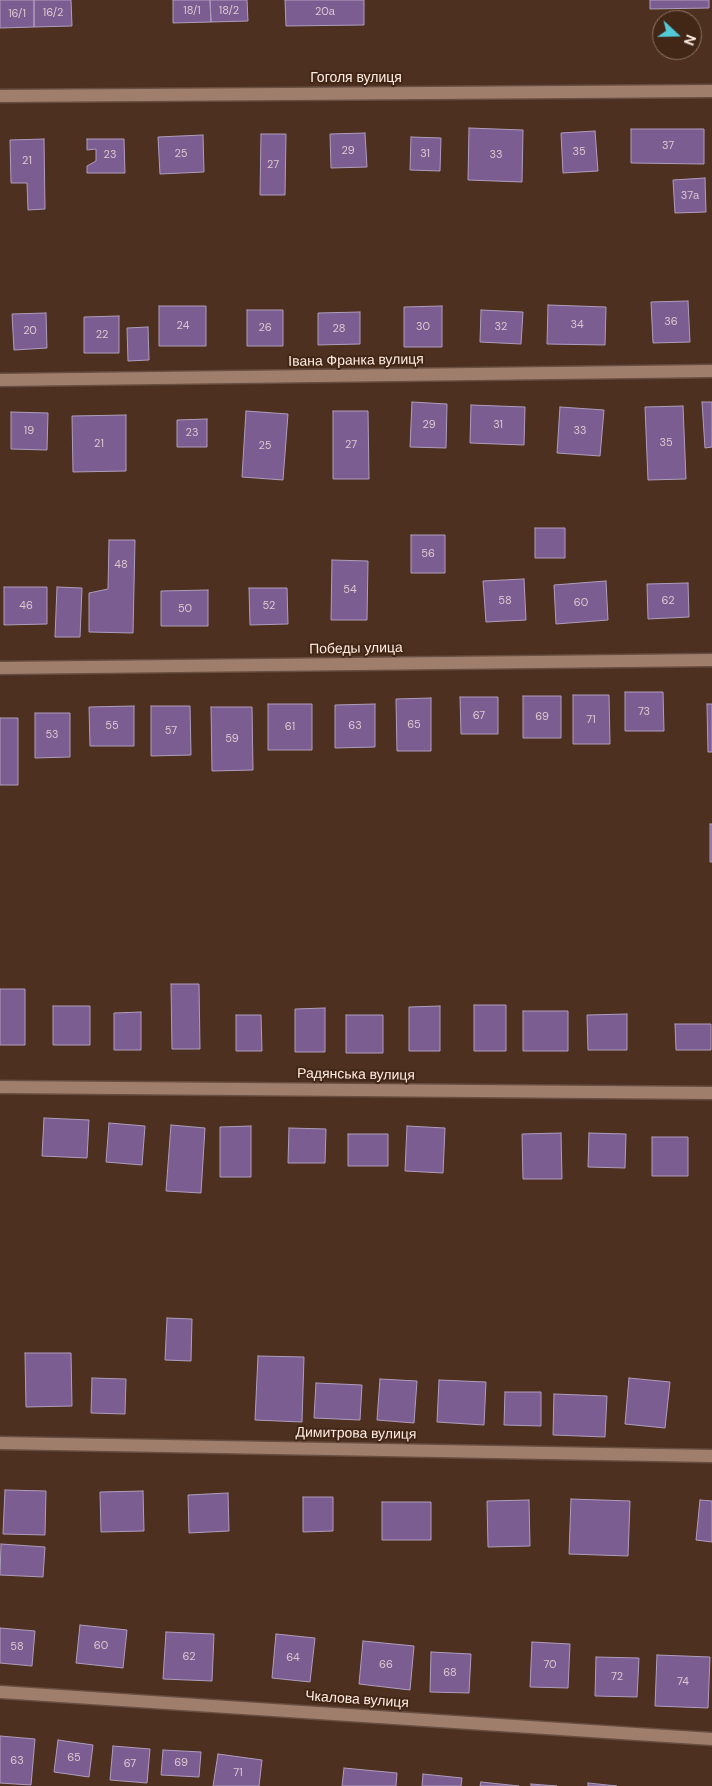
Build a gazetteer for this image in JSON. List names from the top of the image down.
{
  "streets": {
    "street": [
      "Гоголя вулиця",
      "Івана Франка вулиця",
      "Победы улица",
      "Радянська вулиця",
      "Димитрова вулиця",
      "Чкалова вулиця"
    ]
  },
  "house_numbers": [
    "18/1",
    "18/2",
    "20а",
    "16/2",
    "16/1",
    "37",
    "29",
    "35",
    "25",
    "31",
    "23",
    "33",
    "21",
    "27",
    "37а",
    "36",
    "34",
    "24",
    "30",
    "32",
    "26",
    "28",
    "20",
    "22",
    "29",
    "31",
    "19",
    "33",
    "23",
    "35",
    "21",
    "27",
    "25",
    "56",
    "48",
    "54",
    "58",
    "62",
    "60",
    "46",
    "52",
    "50",
    "73",
    "67",
    "69",
    "71",
    "65",
    "55",
    "63",
    "61",
    "57",
    "53",
    "59",
    "60",
    "58",
    "62",
    "64",
    "66",
    "70",
    "68",
    "72",
    "74",
    "65",
    "63",
    "69",
    "67",
    "71"
  ],
  "north": "right"
}
